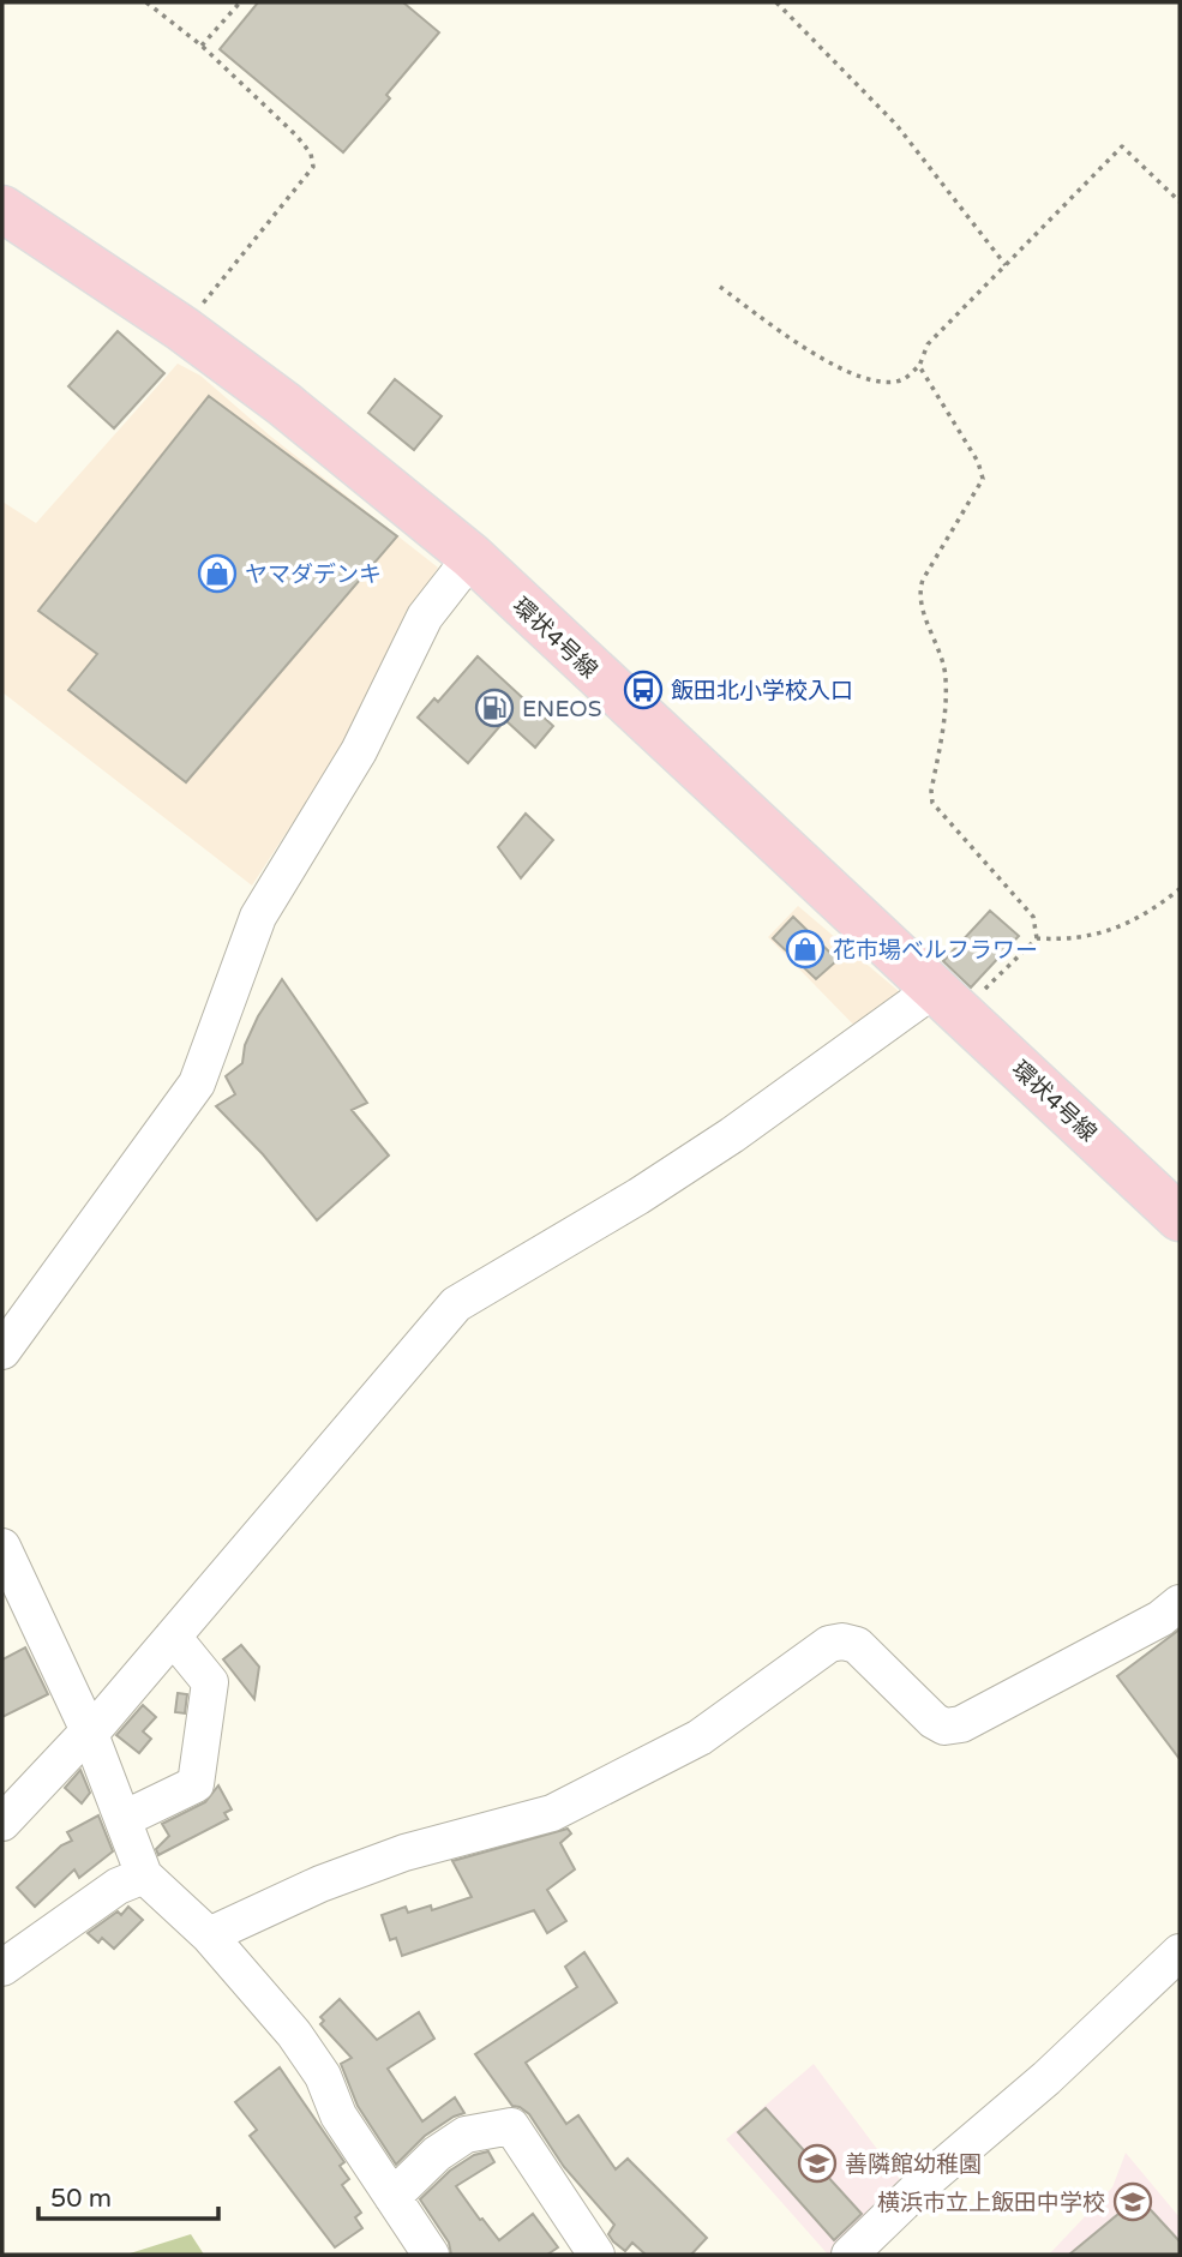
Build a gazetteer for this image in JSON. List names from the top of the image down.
{
  "streets": {
    "main road": ["環状4号線"]
  },
  "places": {
    "shop": ["ヤマダデンキ", "花市場ベルフラワー"],
    "bus stop": ["飯田北小学校入口"],
    "fuel station": ["ENEOS"],
    "school or university": ["善隣館幼稚園", "横浜市立上飯田中学校"]
  },
  "scale_bar": "50 m"
}
